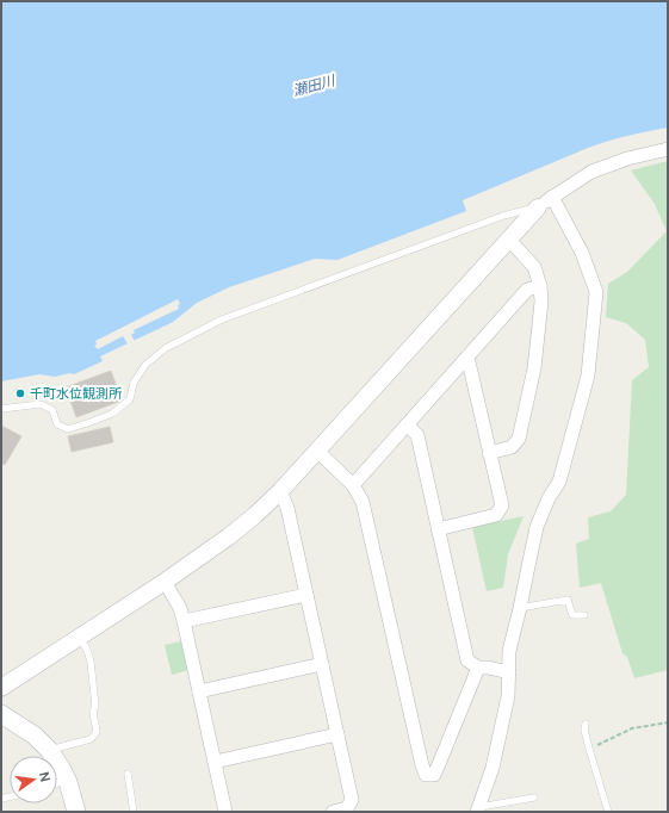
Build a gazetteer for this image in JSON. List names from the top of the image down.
{
  "water": ["瀬田川"],
  "places": ["千町水位観測所"],
  "north": "right"
}
